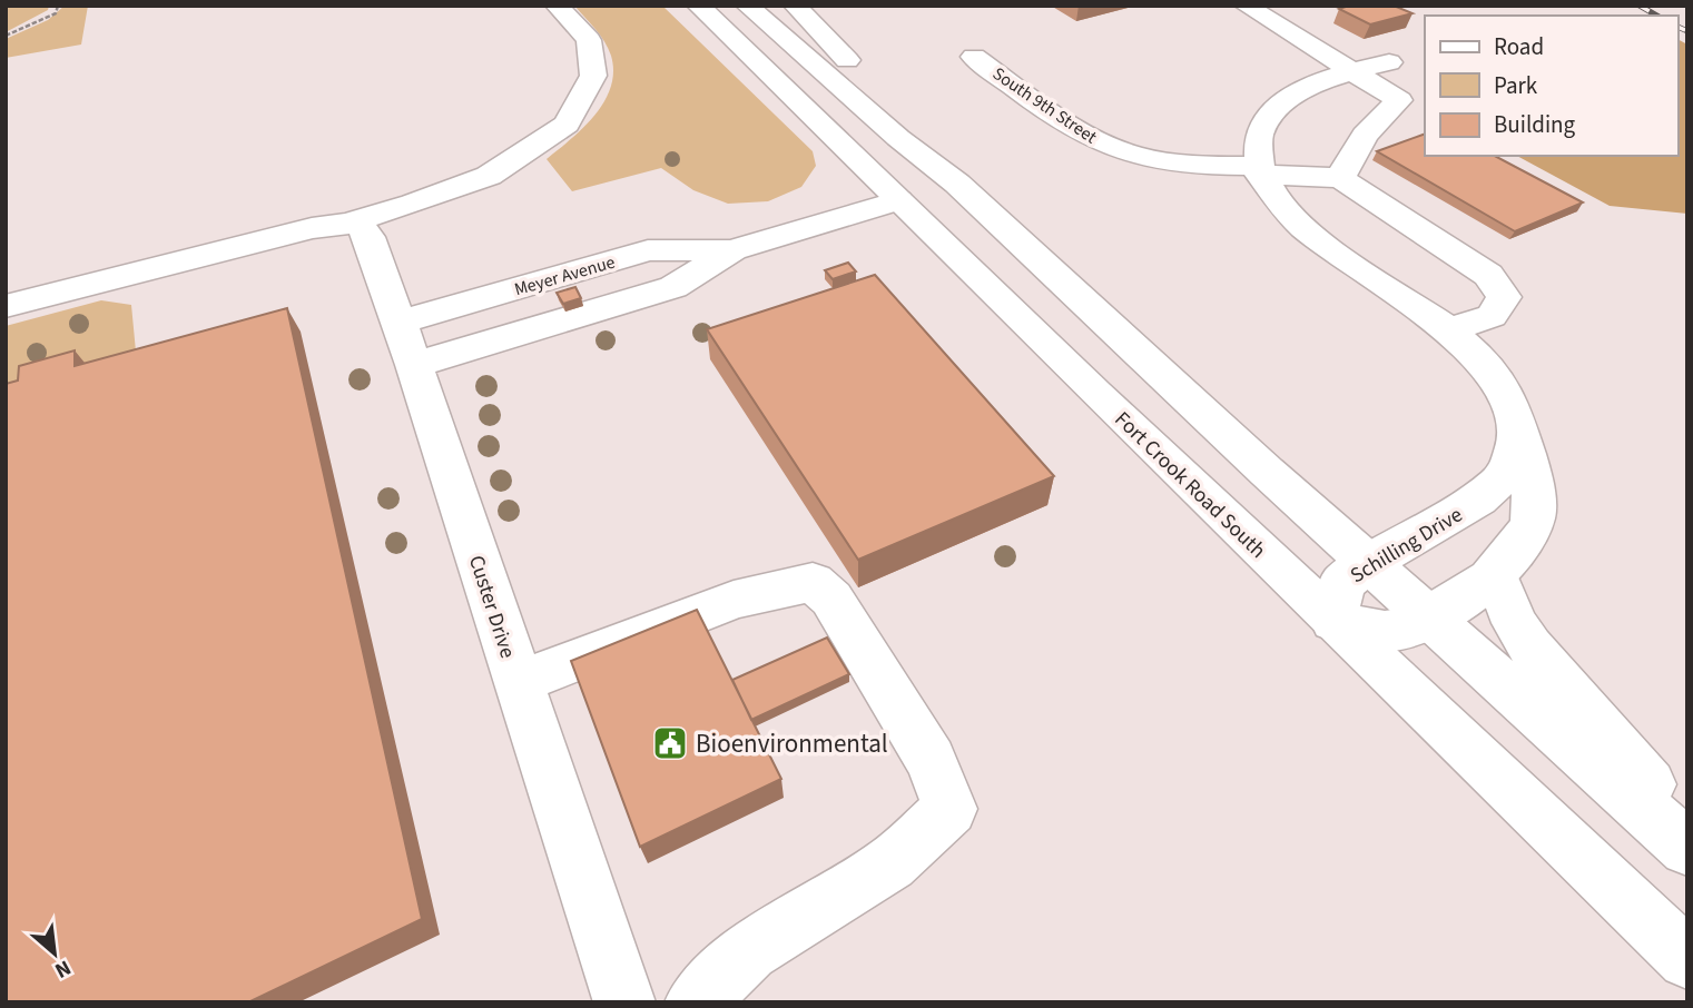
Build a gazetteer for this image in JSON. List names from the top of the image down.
{
  "streets": {
    "street": [
      "South 9th Street",
      "Meyer Avenue",
      "Fort Crook Road South",
      "Schilling Drive",
      "Custer Drive"
    ]
  },
  "crossings": [
    ["Meyer Avenue", "Fort Crook Road South"],
    ["Meyer Avenue", "Custer Drive"],
    ["Fort Crook Road South", "Schilling Drive"]
  ],
  "places": {
    "public building": ["Bioenvironmental"]
  },
  "legend": ["Road", "Park", "Building"],
  "north": "bottom right"
}
